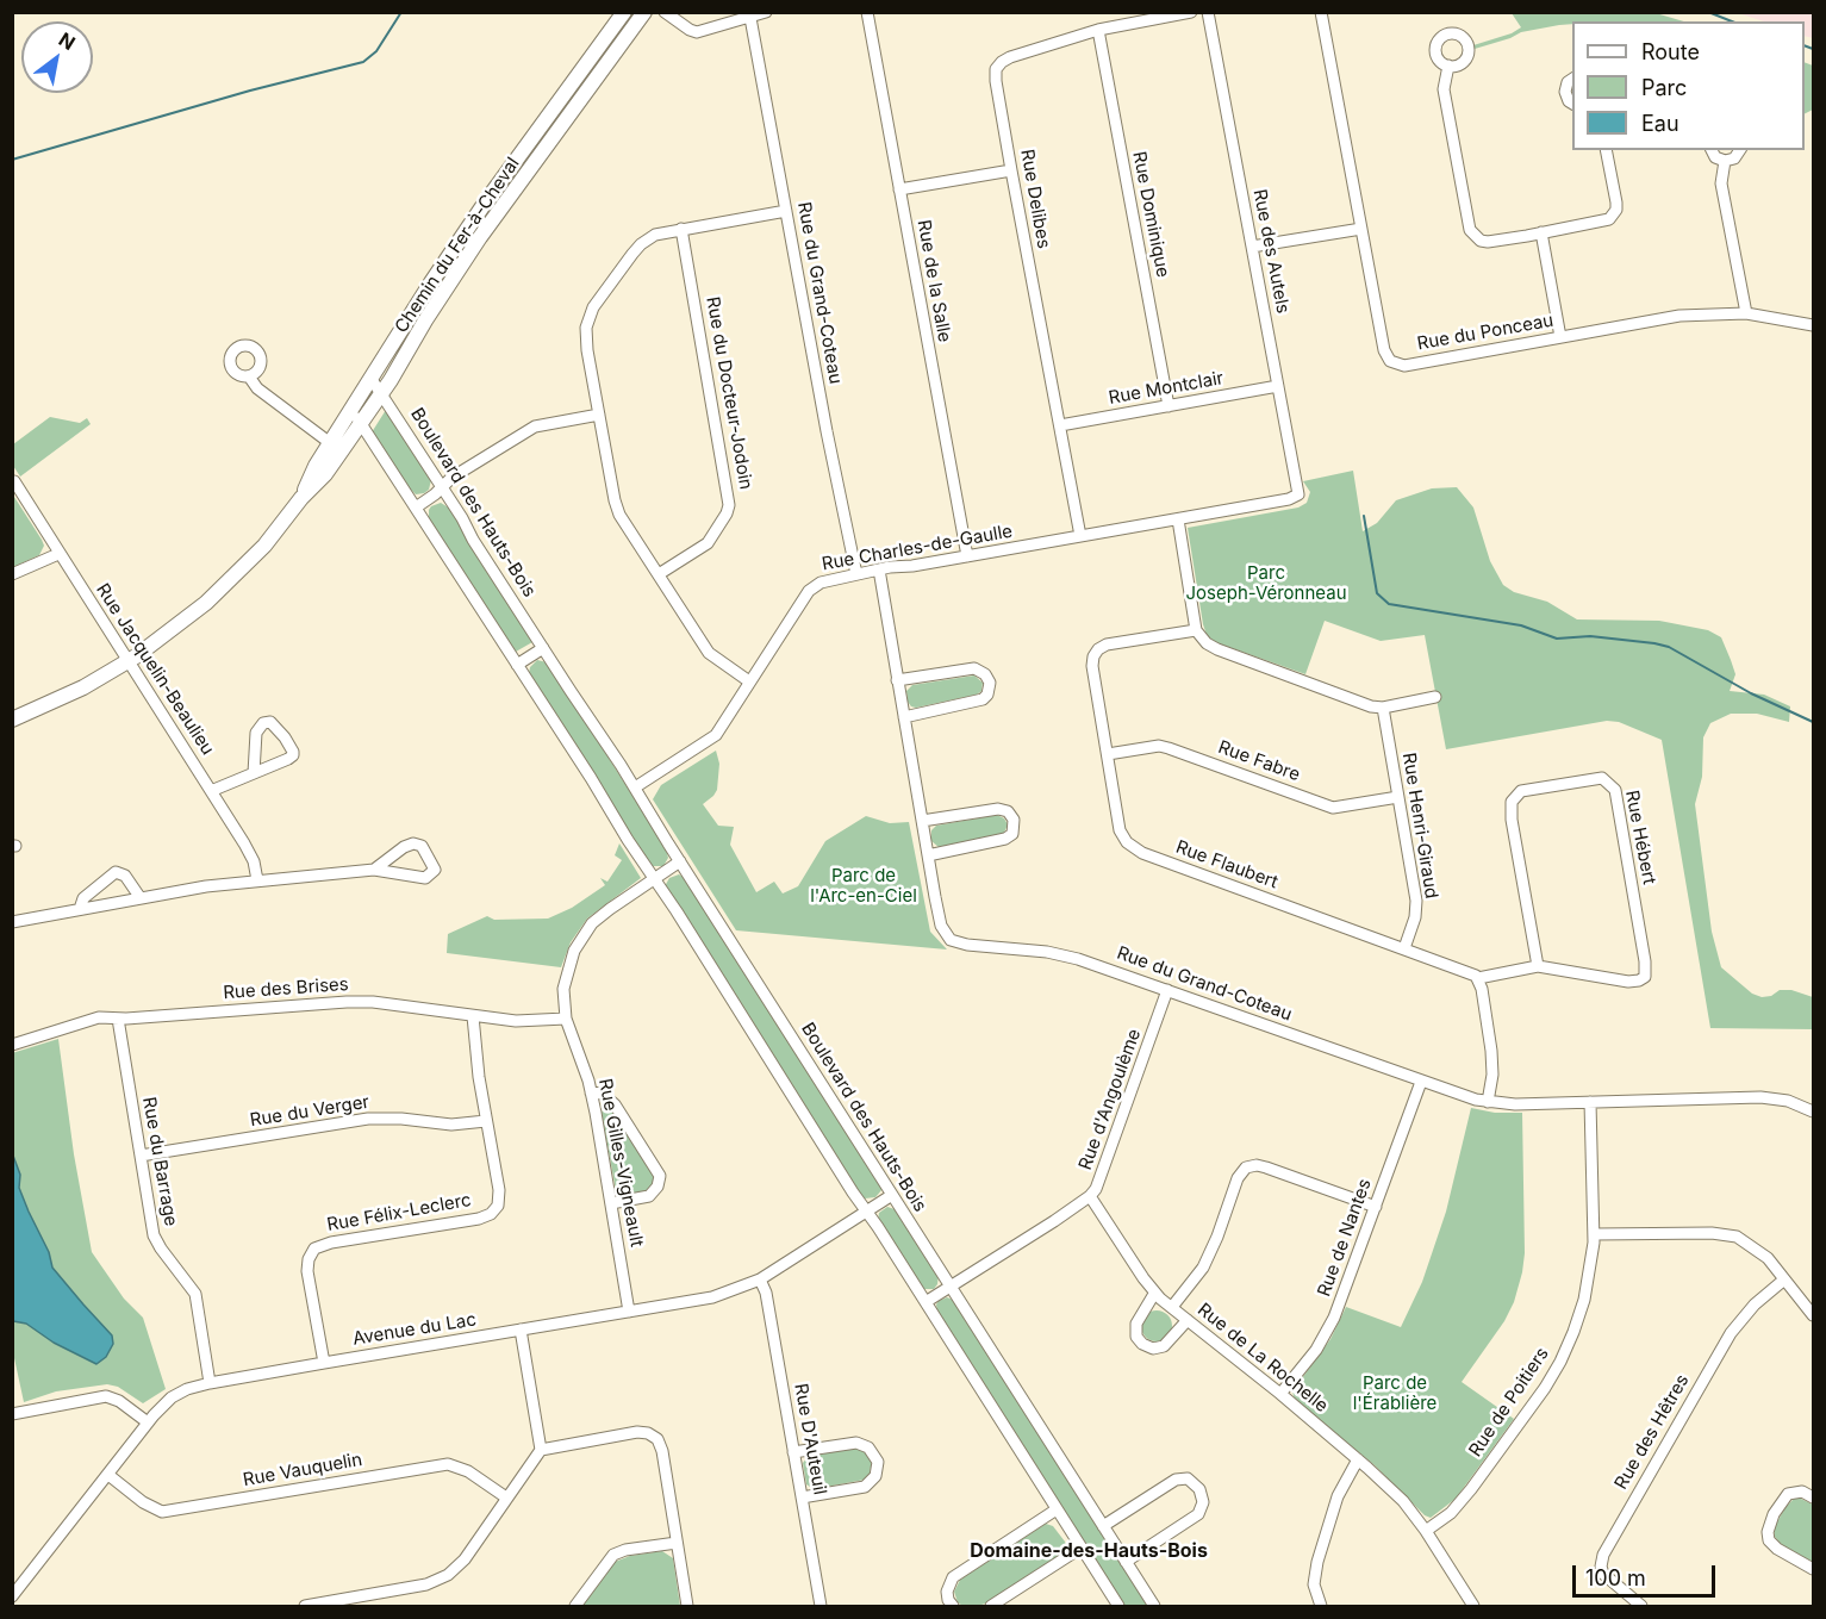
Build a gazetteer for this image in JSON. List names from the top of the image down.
{
  "streets": {
    "street": [
      "Rue Delibes",
      "Rue Dominique",
      "Chemin du Fer-à-Cheval",
      "Rue des Autels",
      "Rue de la Salle",
      "Rue du Grand-Coteau",
      "Rue du Ponceau",
      "Rue Montclair",
      "Rue du Docteur-Jodoin",
      "Boulevard des Hauts-Bois",
      "Rue Charles-de-Gaulle",
      "Rue Jacquelin-Beaulieu",
      "Rue Fabre",
      "Rue Henri-Giraud",
      "Rue Hébert",
      "Rue Flaubert",
      "Rue des Brises",
      "Rue d'Angoulème",
      "Rue du Verger",
      "Rue du Barrage",
      "Rue Gilles-Vigneault",
      "Rue Félix-Leclerc",
      "Rue de Nantes",
      "Avenue du Lac",
      "Rue de La Rochelle",
      "Rue de Poitiers",
      "Rue des Hêtres",
      "Rue D'Auteuil",
      "Rue Vauquelin"
    ]
  },
  "crossings": [
    ["Rue Delibes", "Rue Dominique"],
    ["Rue Delibes", "Rue Montclair"],
    ["Rue Delibes", "Rue Charles-de-Gaulle"],
    ["Rue Dominique", "Rue Montclair"],
    ["Chemin du Fer-à-Cheval", "Boulevard des Hauts-Bois"],
    ["Chemin du Fer-à-Cheval", "Rue Jacquelin-Beaulieu"],
    ["Rue des Autels", "Rue Montclair"],
    ["Rue des Autels", "Rue Charles-de-Gaulle"],
    ["Rue de la Salle", "Rue Charles-de-Gaulle"],
    ["Rue du Grand-Coteau", "Rue Charles-de-Gaulle"],
    ["Rue du Grand-Coteau", "Rue d'Angoulème"],
    ["Rue du Grand-Coteau", "Rue de Nantes"],
    ["Rue du Grand-Coteau", "Rue de Poitiers"],
    ["Boulevard des Hauts-Bois", "Rue Charles-de-Gaulle"],
    ["Boulevard des Hauts-Bois", "Rue d'Angoulème"],
    ["Boulevard des Hauts-Bois", "Rue Gilles-Vigneault"],
    ["Boulevard des Hauts-Bois", "Avenue du Lac"],
    ["Rue Fabre", "Rue Henri-Giraud"],
    ["Rue Fabre", "Rue Flaubert"],
    ["Rue Henri-Giraud", "Rue Flaubert"],
    ["Rue Hébert", "Rue Flaubert"],
    ["Rue des Brises", "Rue du Barrage"],
    ["Rue des Brises", "Rue Gilles-Vigneault"],
    ["Rue des Brises", "Rue Félix-Leclerc"],
    ["Rue d'Angoulème", "Rue de La Rochelle"],
    ["Rue du Verger", "Rue du Barrage"],
    ["Rue du Verger", "Rue Félix-Leclerc"],
    ["Rue du Barrage", "Avenue du Lac"],
    ["Rue Gilles-Vigneault", "Avenue du Lac"],
    ["Rue Félix-Leclerc", "Avenue du Lac"],
    ["Rue de Nantes", "Rue de La Rochelle"],
    ["Avenue du Lac", "Rue D'Auteuil"],
    ["Avenue du Lac", "Rue Vauquelin"],
    ["Rue de La Rochelle", "Rue de Poitiers"]
  ],
  "districts": ["Domaine-des-Hauts-Bois"],
  "parks": ["Parc Joseph-Véronneau", "Parc de l'Arc-en-Ciel", "Parc de l'Érablière"],
  "legend": ["Route", "Parc", "Eau"],
  "scale_bar": "100 m",
  "north": "top right"
}
